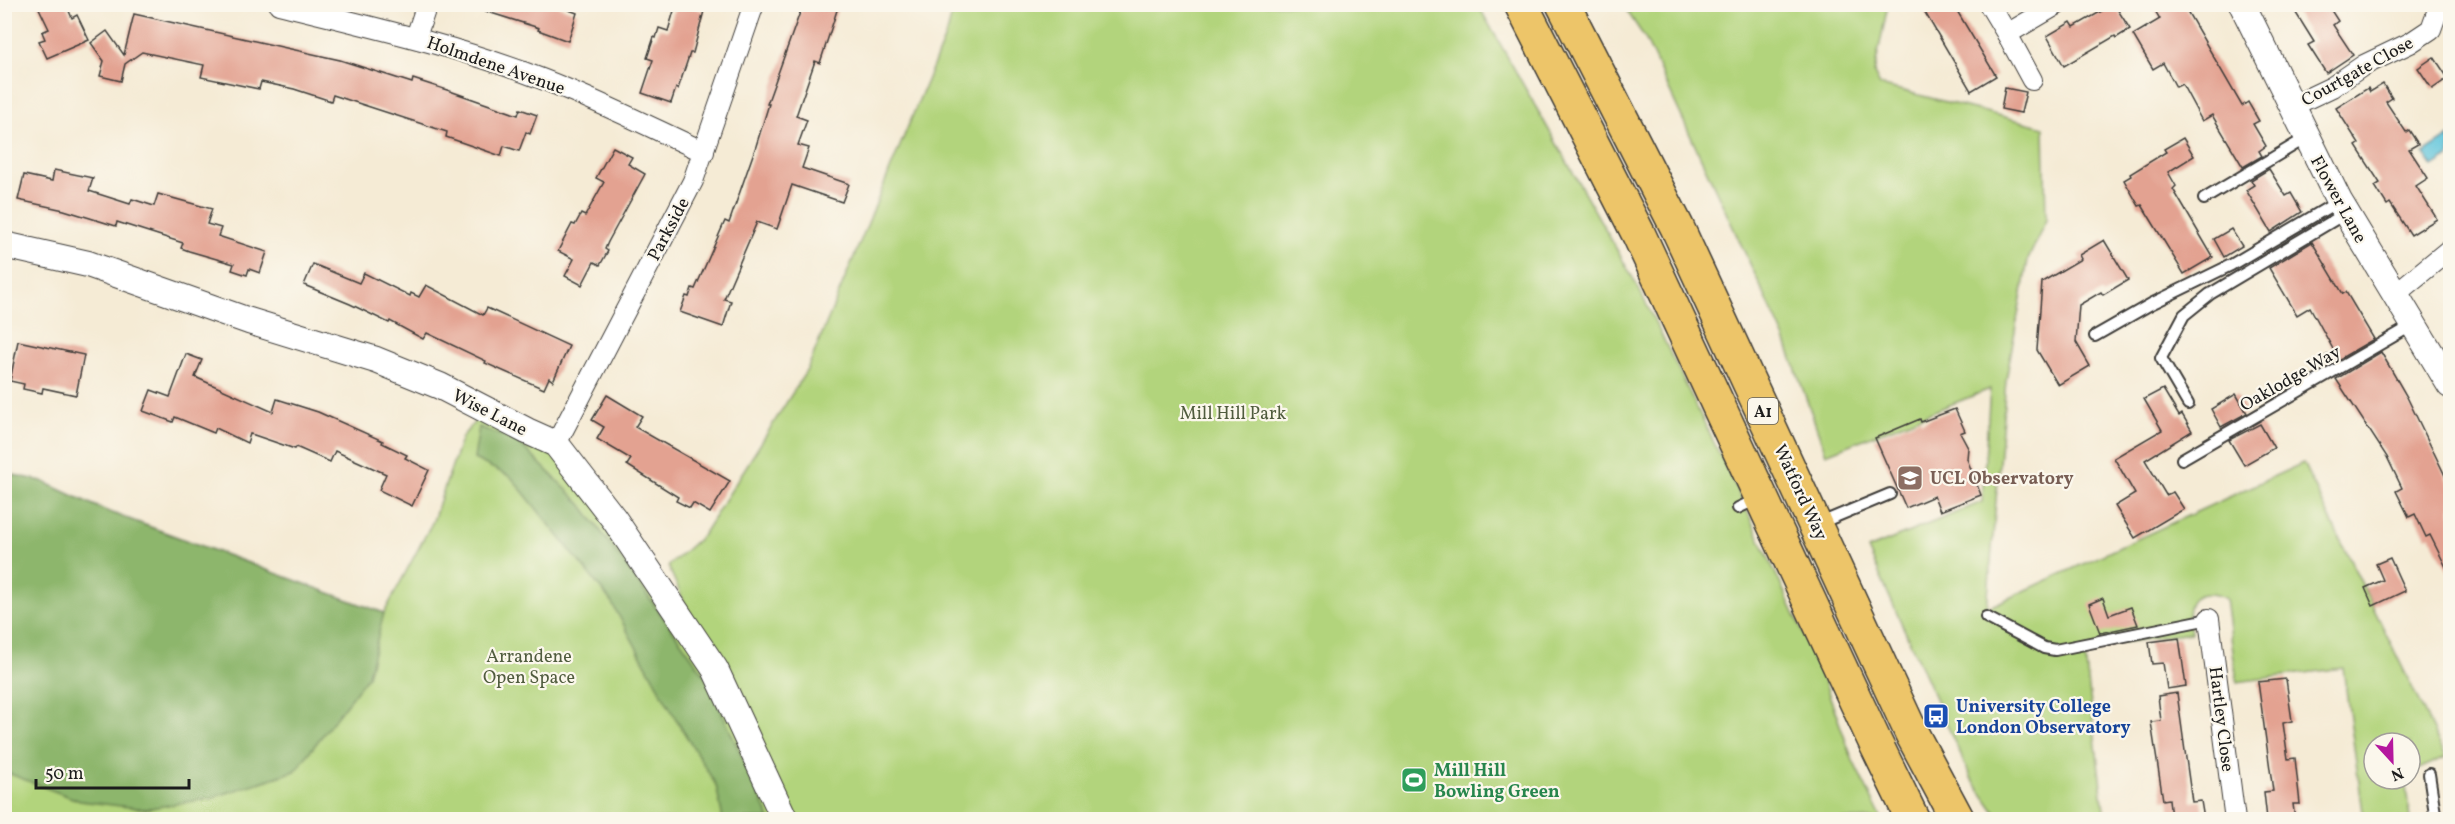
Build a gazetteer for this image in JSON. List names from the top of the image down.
{
  "streets": {
    "highway": ["A1", "Watford Way"],
    "street": [
      "Holmdene Avenue",
      "Courtgate Close",
      "Flower Lane",
      "Parkside",
      "Wise Lane",
      "Hartley Close"
    ],
    "lane": ["Oaklodge Way"]
  },
  "crossings": [
    ["Holmdene Avenue", "Parkside"],
    ["Courtgate Close", "Flower Lane"],
    ["Flower Lane", "Oaklodge Way"],
    ["Parkside", "Wise Lane"]
  ],
  "parks": ["Mill Hill Park", "Arrandene Open Space"],
  "places": {
    "school or university": ["UCL Observatory"],
    "bus stop": ["University College London Observatory"],
    "sports": ["Mill Hill Bowling Green"]
  },
  "scale_bar": "50 m",
  "north": "bottom"
}
